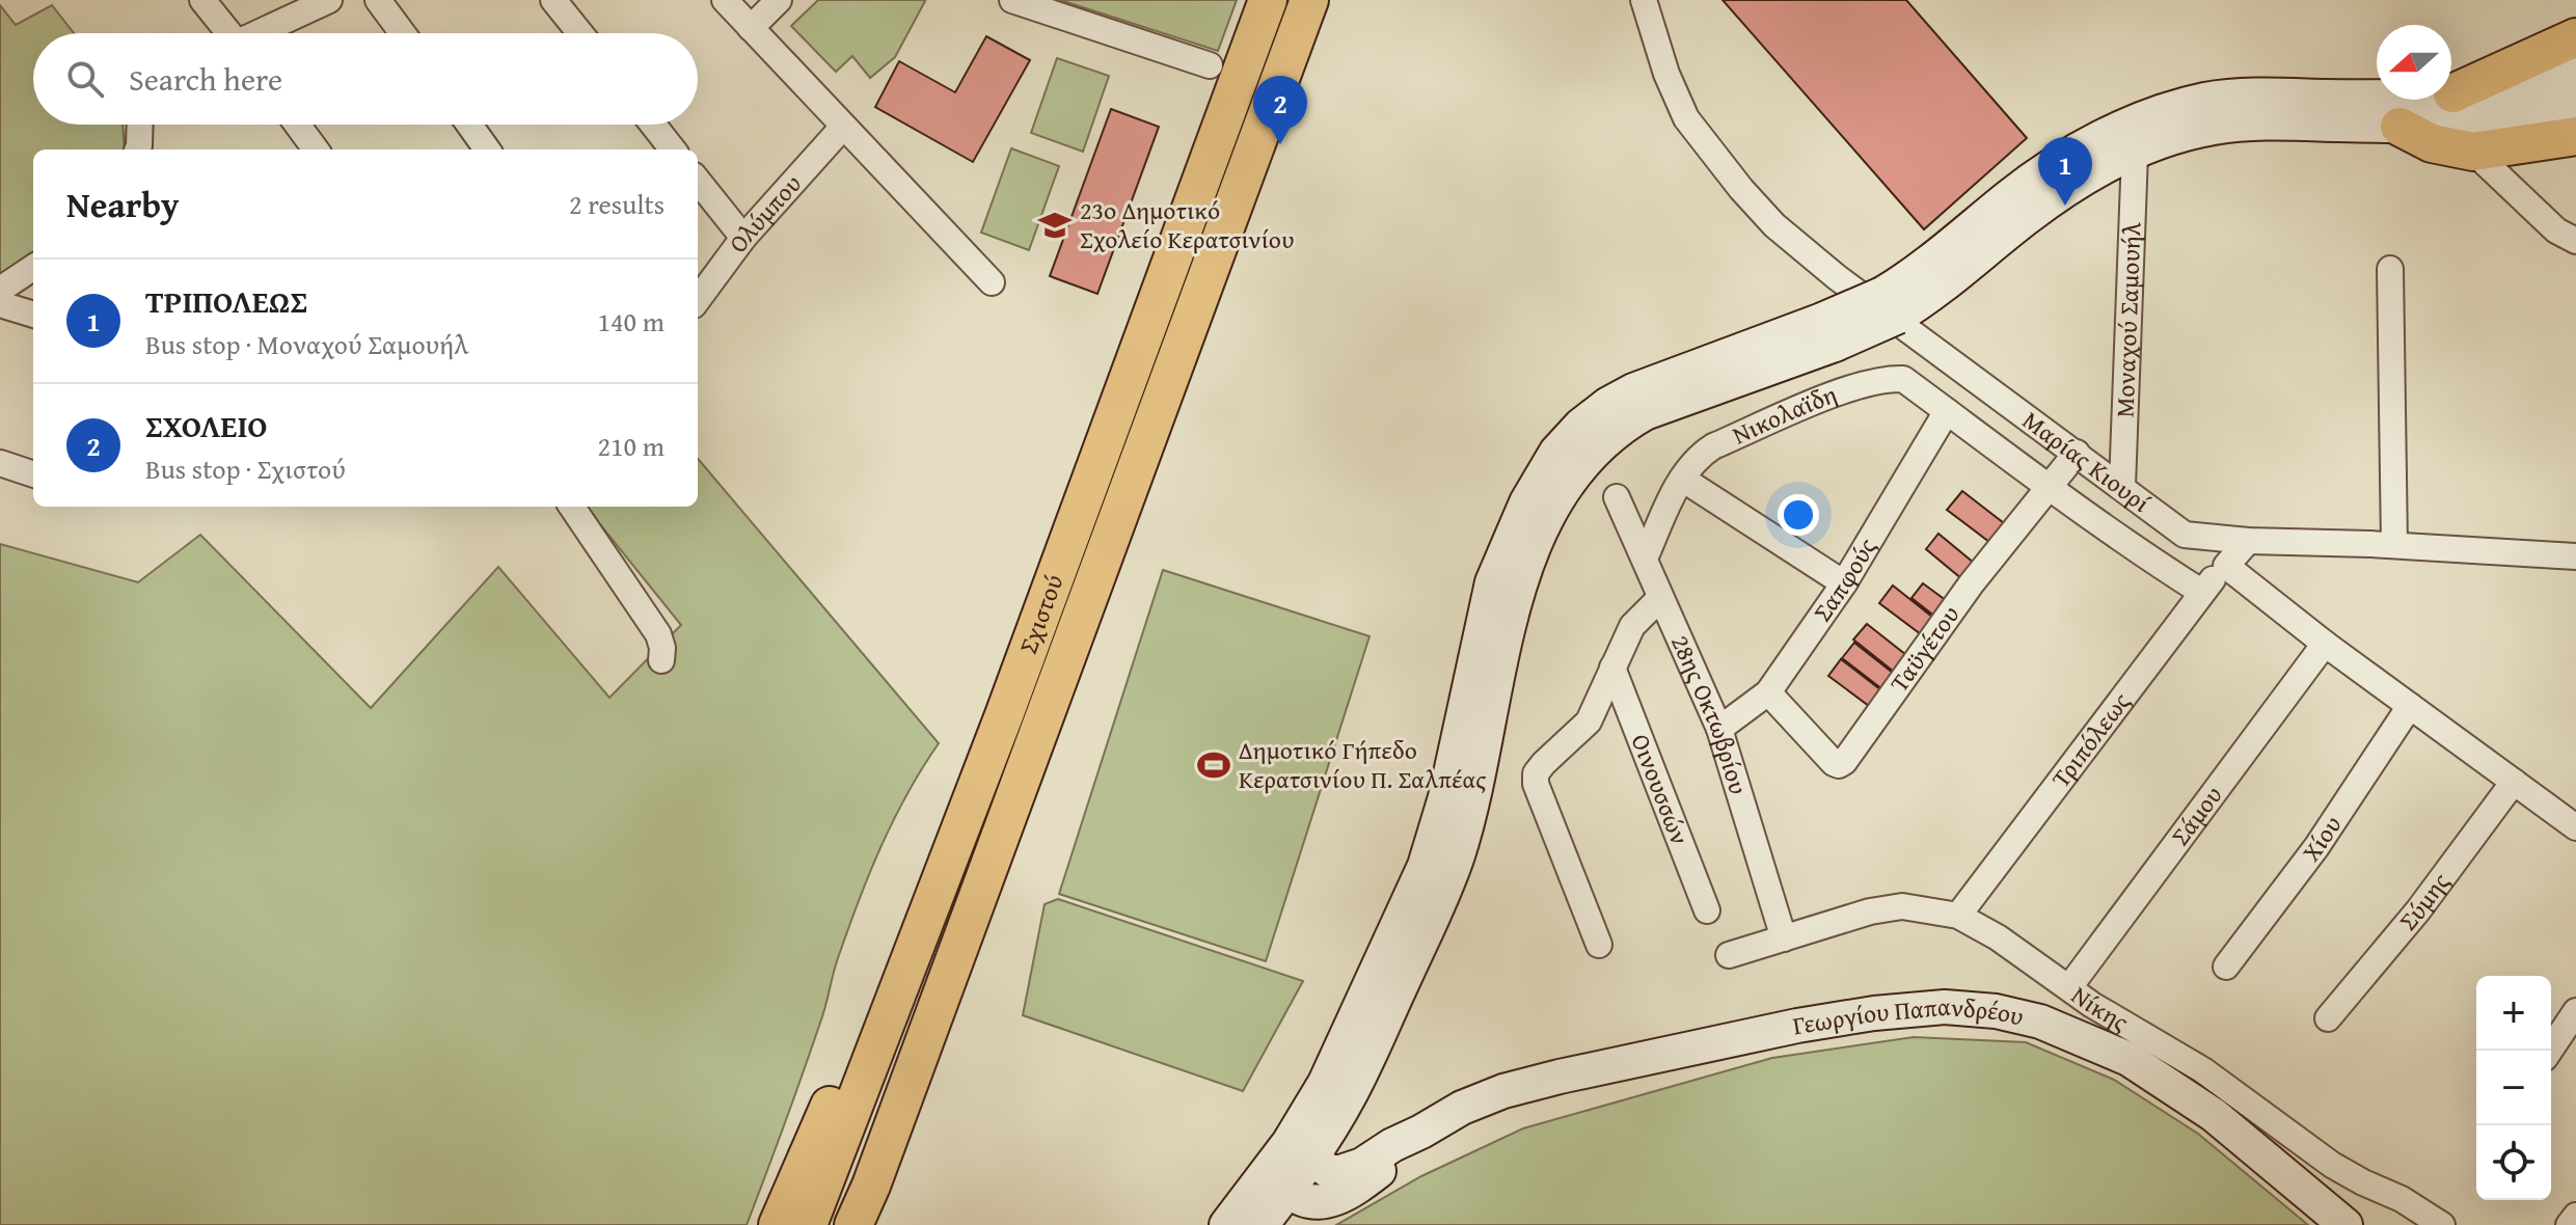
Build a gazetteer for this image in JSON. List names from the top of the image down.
{
  "streets": {
    "main road": ["Σχιστού", "Γεωργίου Παπανδρέου"],
    "street": [
      "Ολύμπου",
      "Μοναχού Σαμουήλ",
      "Νικολαϊδη",
      "Μαρίας Κιουρί",
      "Σαπφούς",
      "Ταϋγέτου",
      "28ης Οκτωβρίου",
      "Τριπόλεως",
      "Οινουσσών",
      "Σάμου",
      "Χίου",
      "Σύμης",
      "Νίκης"
    ]
  },
  "crossings": [
    ["Μοναχού Σαμουήλ", "Μαρίας Κιουρί"],
    ["Νικολαϊδη", "Μαρίας Κιουρί"],
    ["Μαρίας Κιουρί", "Σαπφούς"],
    ["Μαρίας Κιουρί", "Ταϋγέτου"],
    ["Μαρίας Κιουρί", "Τριπόλεως"],
    ["Σαπφούς", "Ταϋγέτου"],
    ["Σαπφούς", "28ης Οκτωβρίου"],
    ["28ης Οκτωβρίου", "Νίκης"],
    ["Τριπόλεως", "Νίκης"],
    ["Σάμου", "Νίκης"]
  ],
  "places": {
    "school or university": ["23o Δημοτικό Σχολείο Κερατσινίου"],
    "sports": ["Δημοτικό Γήπεδο Κερατσινίου Π. Σαλπέας"]
  },
  "north": "left",
  "page": {
    "search": "Search here",
    "pins": ["2", "1"],
    "heading": ["Nearby", "2 results"],
    "list": [
      {
        "mark": "1",
        "name": "ΤΡΙΠΟΛΕΩΣ",
        "note": "Bus stop · Μοναχού Σαμουήλ",
        "value": "140 m"
      },
      {
        "mark": "2",
        "name": "ΣΧΟΛΕΙΟ",
        "note": "Bus stop · Σχιστού",
        "value": "210 m"
      }
    ],
    "map_buttons": ["+", "−"]
  }
}
